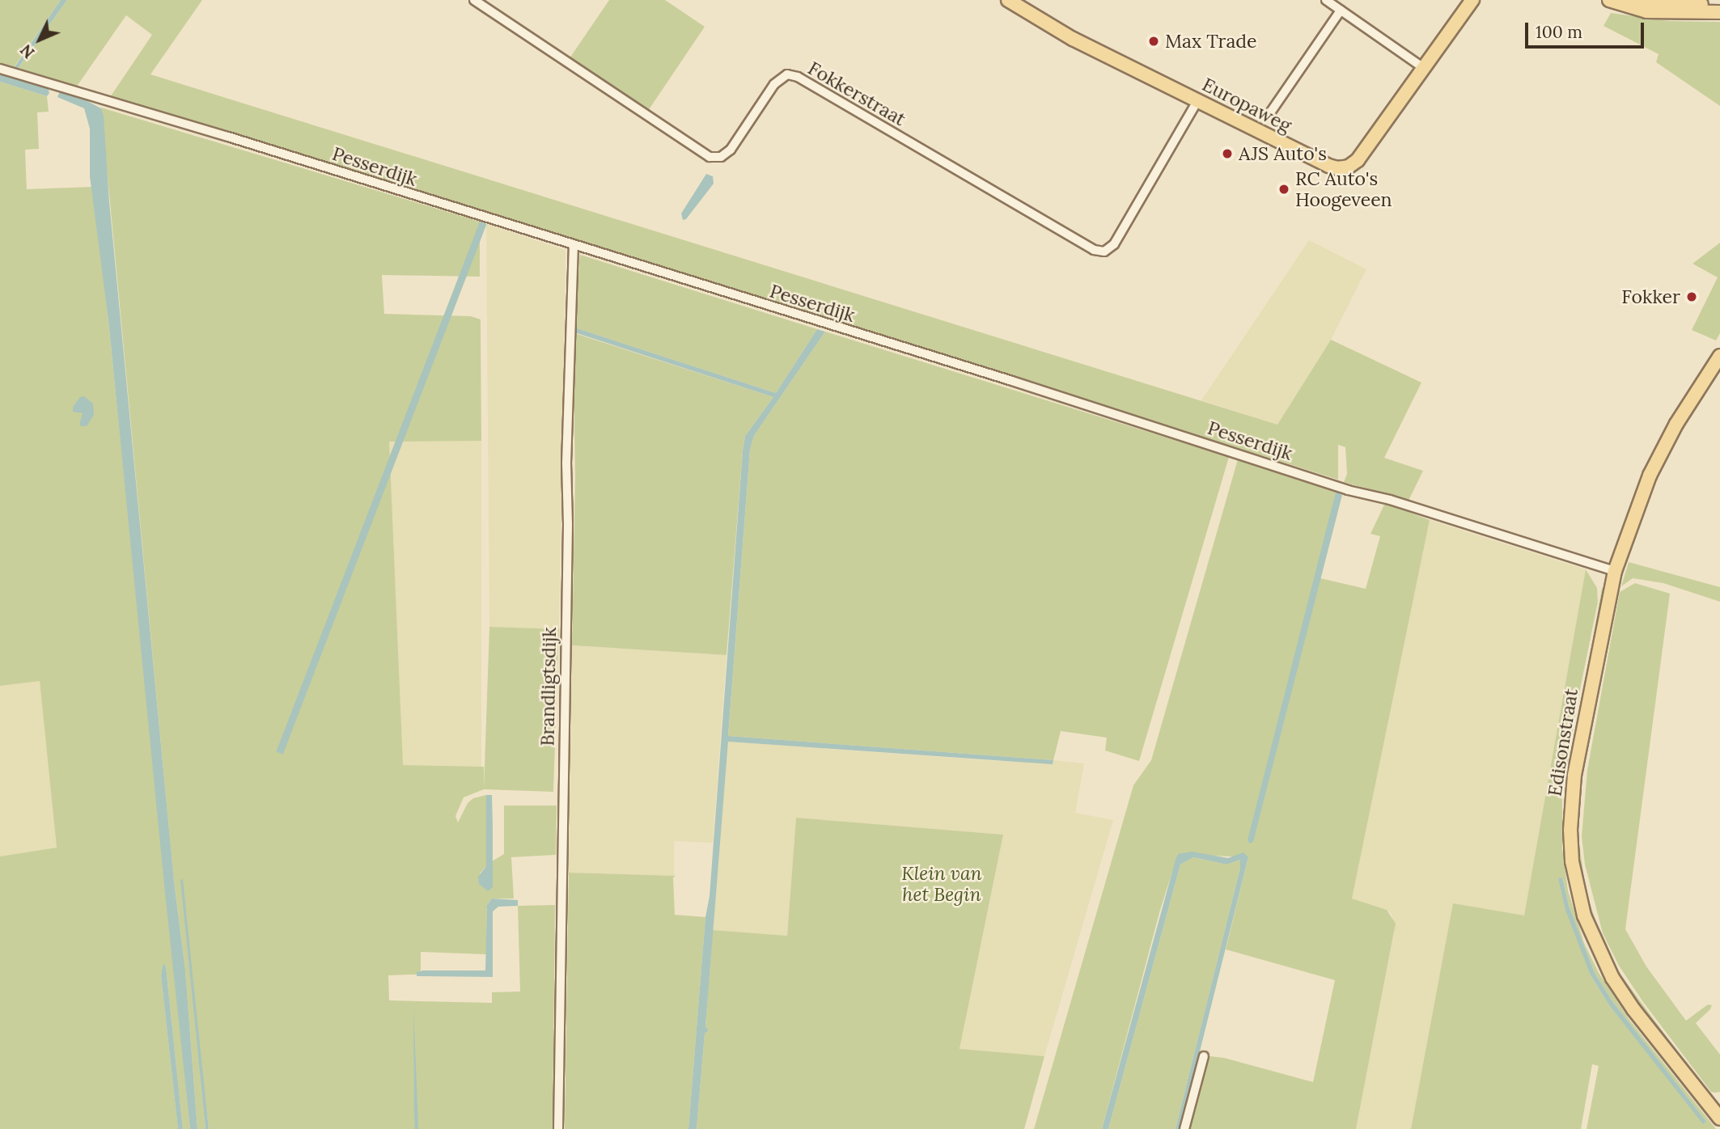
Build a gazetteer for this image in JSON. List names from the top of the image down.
{
  "streets": {
    "main road": ["Europaweg", "Edisonstraat"],
    "street": ["Fokkerstraat", "Pesserdijk", "Brandligtsdijk"]
  },
  "crossings": [
    ["Fokkerstraat", "Europaweg"],
    ["Pesserdijk", "Brandligtsdijk"],
    ["Pesserdijk", "Edisonstraat"]
  ],
  "parks": ["Klein van het Begin"],
  "places": [
    "Max Trade",
    "AJS Auto's",
    "RC Auto's Hoogeveen",
    "Fokker"
  ],
  "scale_bar": "100 m",
  "north": "bottom left"
}
